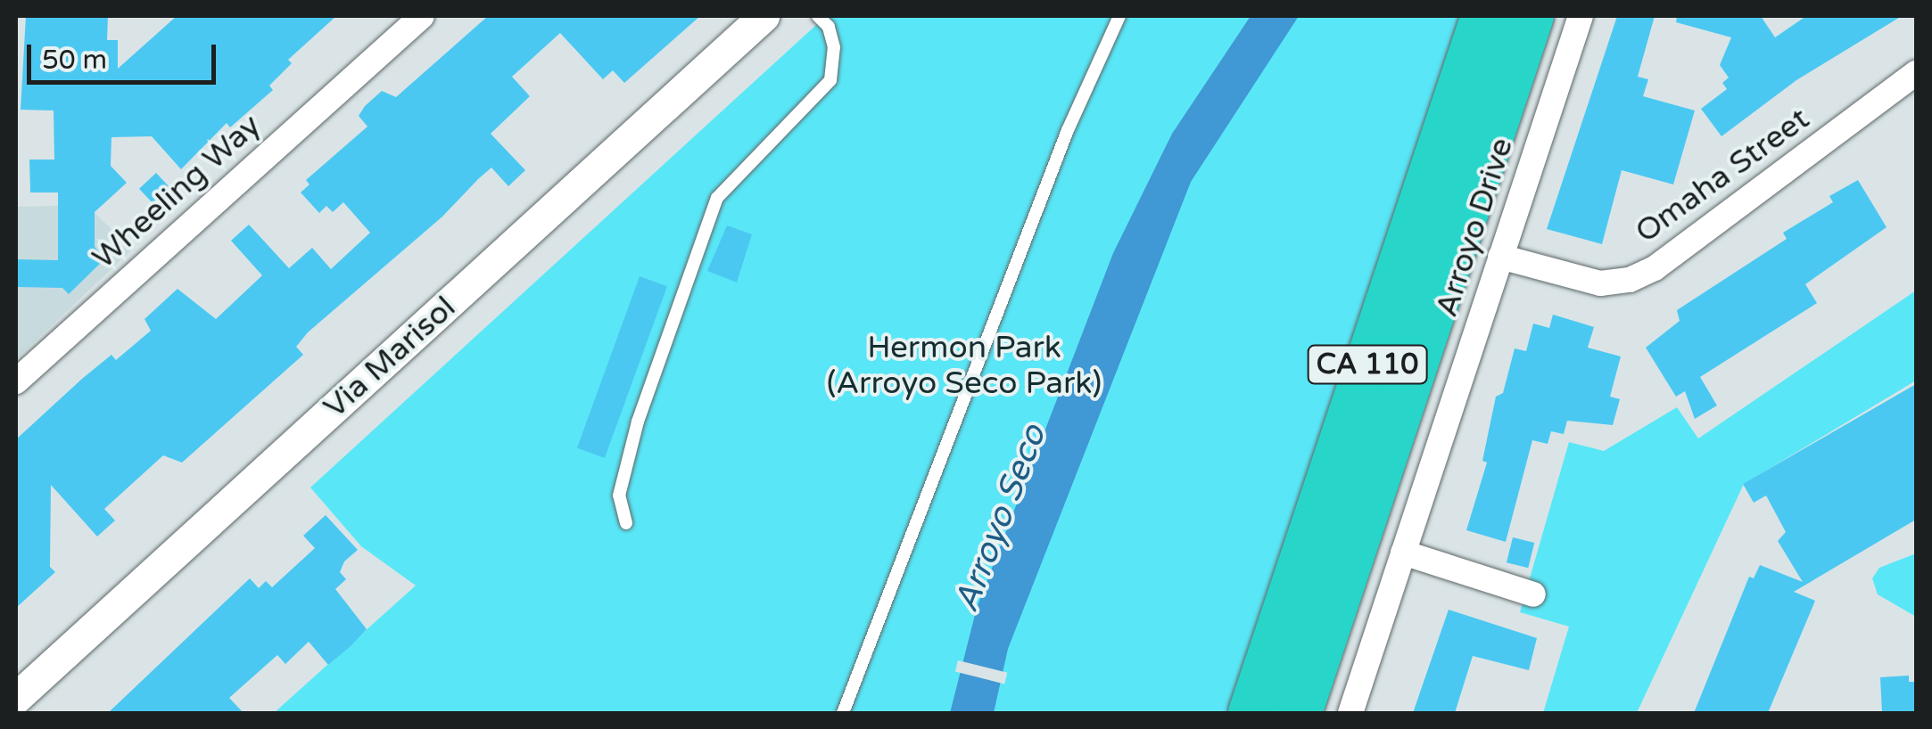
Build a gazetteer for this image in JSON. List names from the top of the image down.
{
  "streets": {
    "highway": ["CA 110"],
    "street": [
      "Omaha Street",
      "Wheeling Way",
      "Arroyo Drive",
      "Via Marisol"
    ]
  },
  "crossings": [
    ["Omaha Street", "Arroyo Drive"]
  ],
  "water": ["Arroyo Seco"],
  "parks": ["Hermon Park (Arroyo Seco Park)"],
  "scale_bar": "50 m"
}
